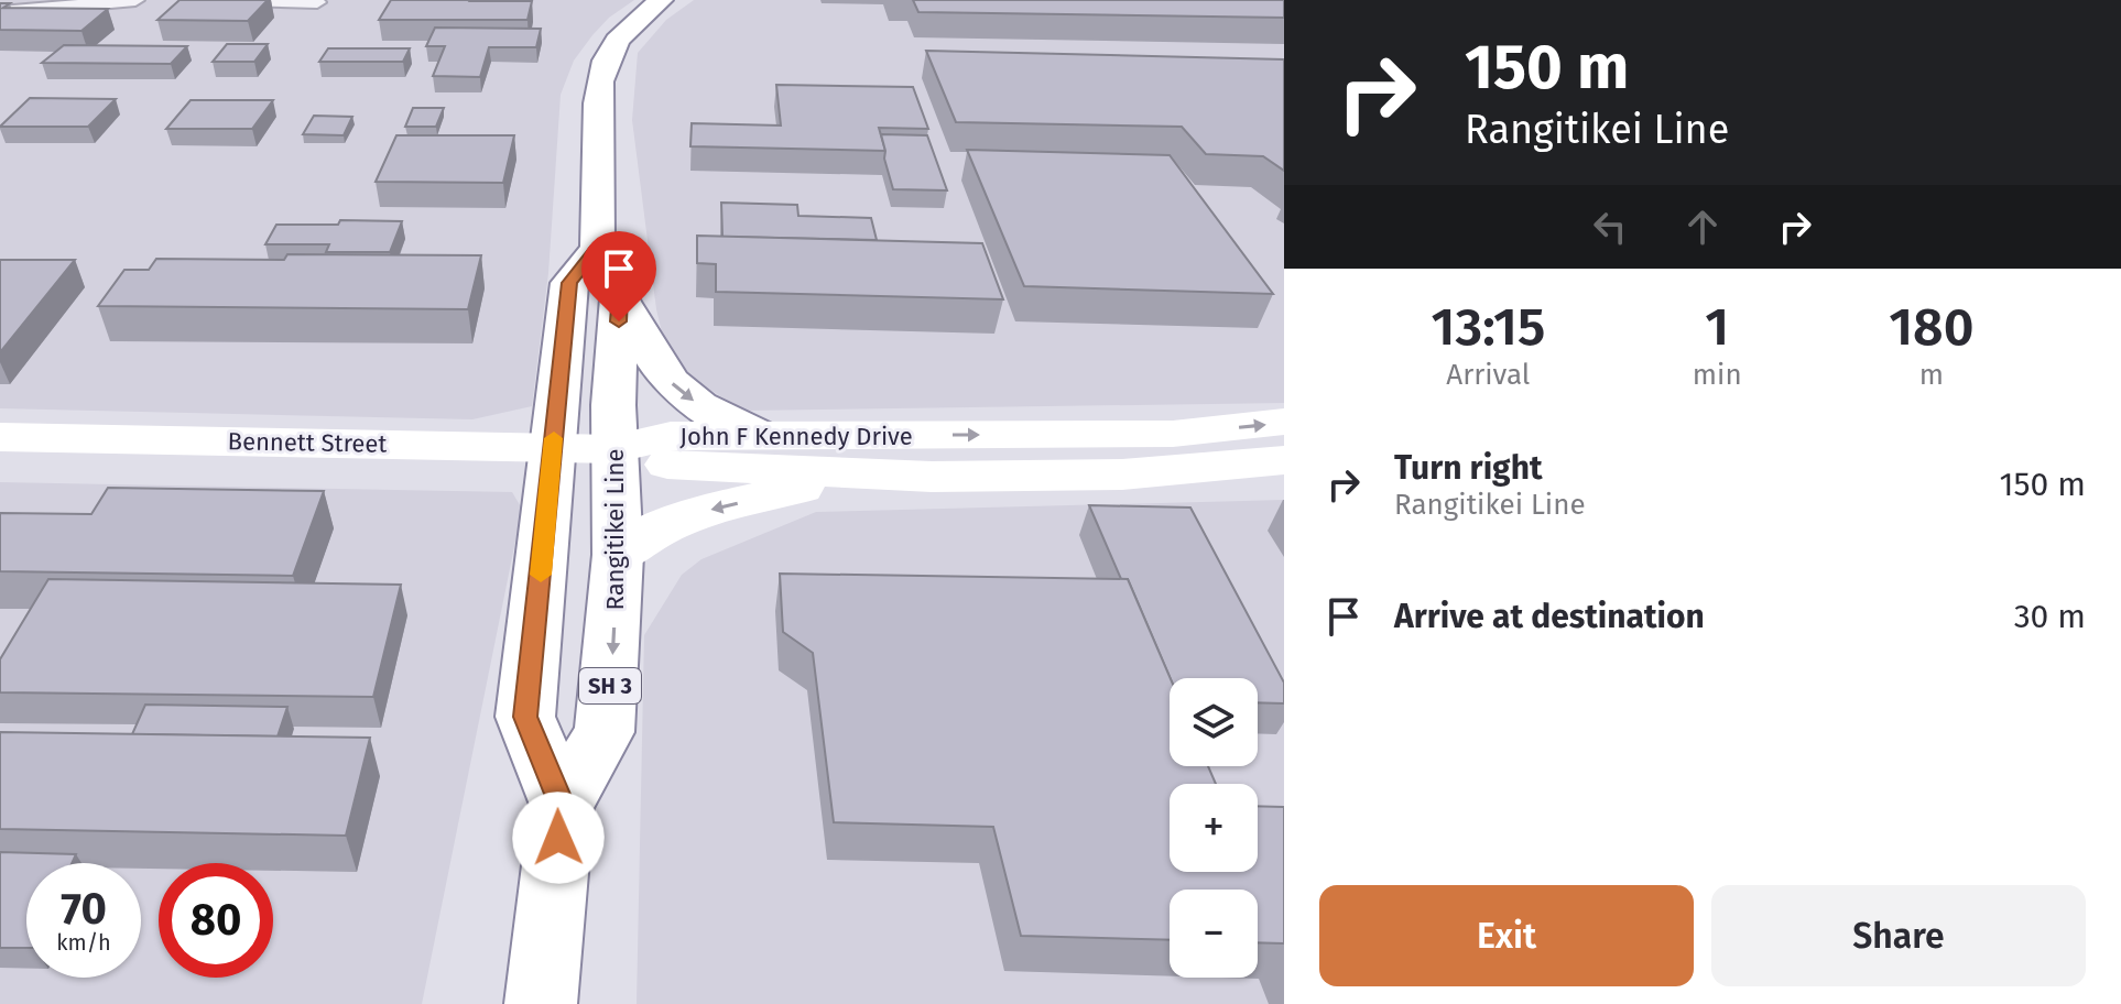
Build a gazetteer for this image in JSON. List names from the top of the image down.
{
  "streets": {
    "main road": [
      "John F Kennedy Drive",
      "Bennett Street",
      "Rangitikei Line",
      "SH 3"
    ]
  },
  "crossings": [
    ["John F Kennedy Drive", "Bennett Street"],
    ["John F Kennedy Drive", "Rangitikei Line"],
    ["Bennett Street", "Rangitikei Line"]
  ],
  "page": {
    "turn": ["150 m", "Rangitikei Line"],
    "eta": [
      "13:15",
      "Arrival",
      "1",
      "min",
      "180",
      "m"
    ],
    "list": [
      {
        "name": "Turn right",
        "note": "Rangitikei Line",
        "value": "150 m"
      },
      {
        "name": "Arrive at destination",
        "value": "30 m"
      }
    ],
    "map_buttons": ["+", "−"],
    "speed": "70 km/h",
    "limit": "80",
    "buttons": ["Exit", "Share"]
  }
}
